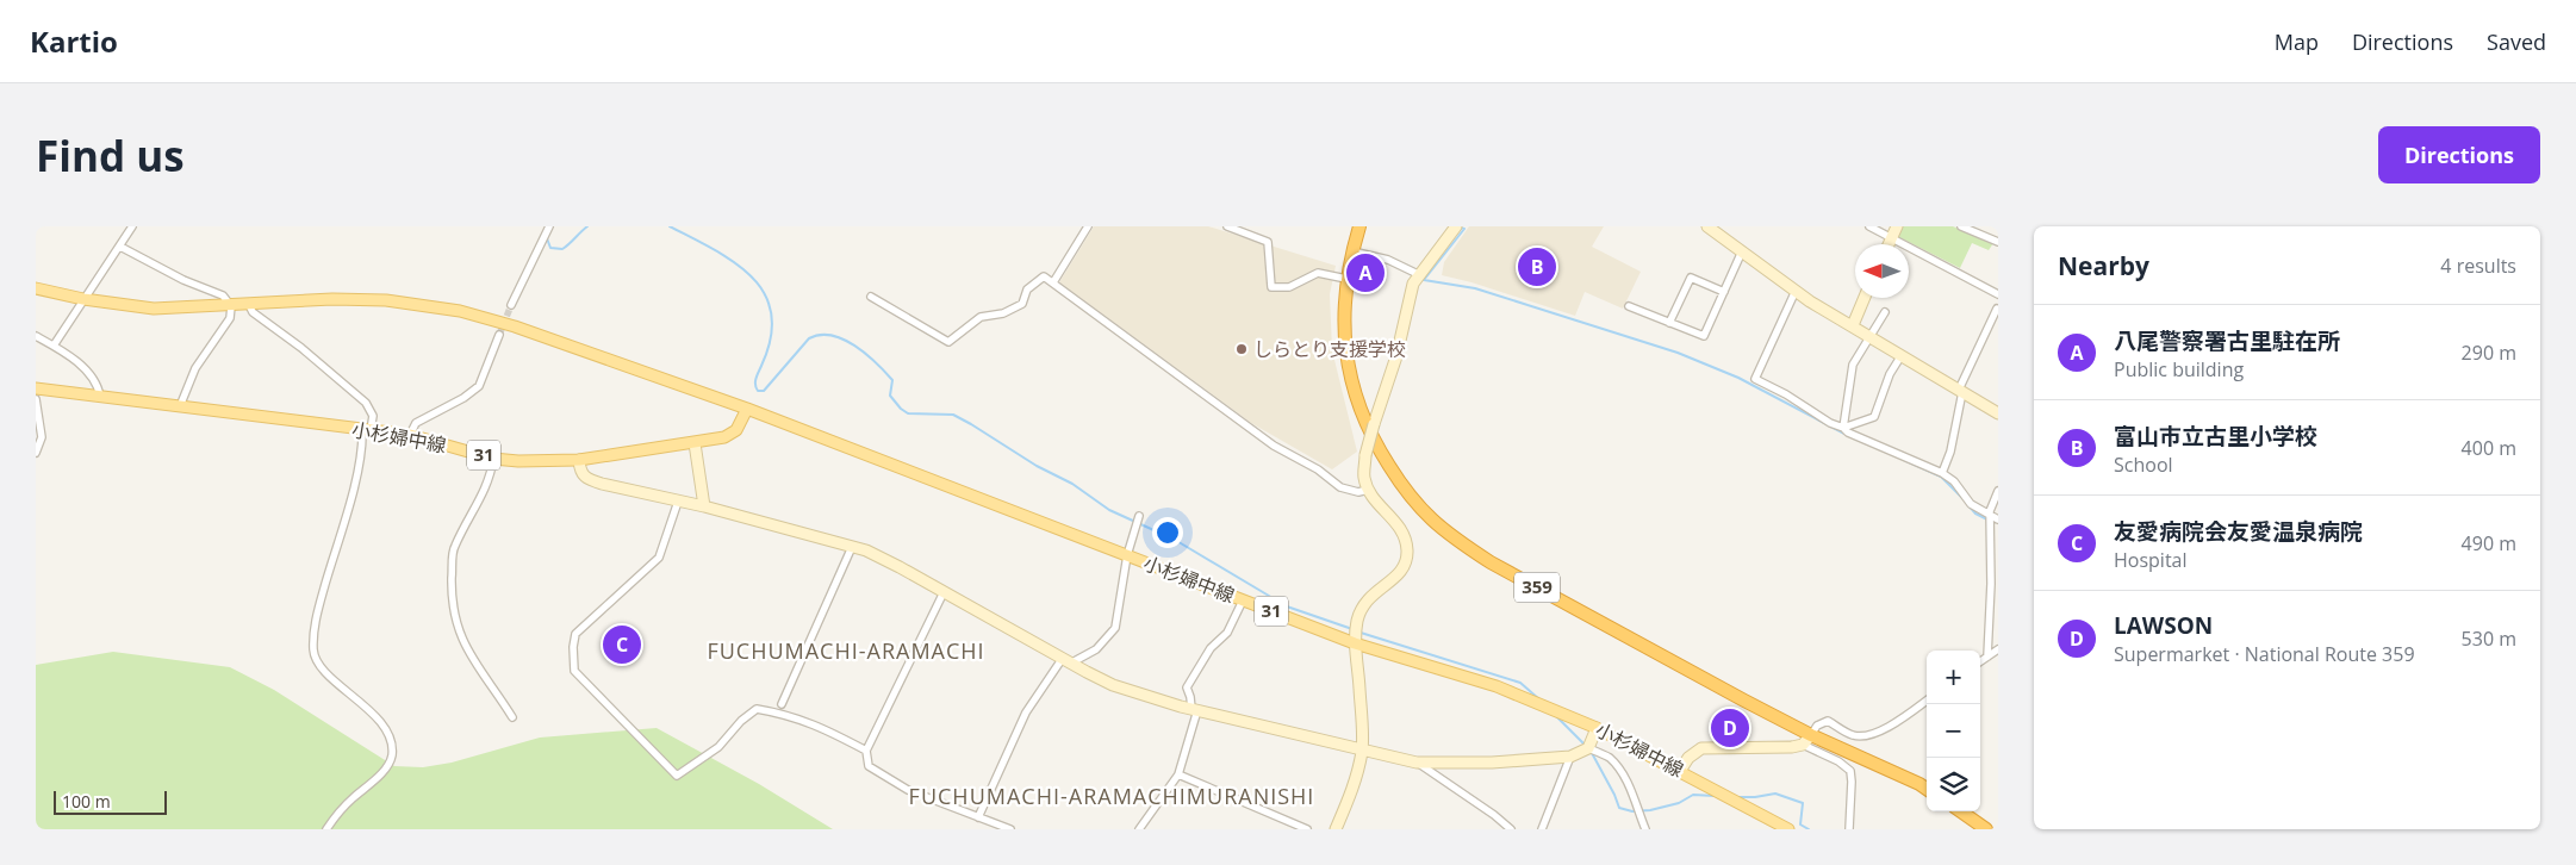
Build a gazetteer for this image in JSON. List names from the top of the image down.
{
  "streets": {
    "highway": ["359"],
    "main road": ["小杉婦中線", "31"]
  },
  "districts": ["FUCHUMACHI-ARAMACHI", "FUCHUMACHI-ARAMACHIMURANISHI"],
  "places": ["しらとり支援学校"],
  "scale_bar": "100 m",
  "north": "left",
  "page": {
    "header": "Kartio",
    "nav": ["Map", "Directions", "Saved"],
    "buttons": "Directions",
    "title": "Find us",
    "heading": ["Nearby", "4 results"],
    "pins": [
      "B",
      "A",
      "C",
      "D"
    ],
    "list": [
      {
        "mark": "A",
        "name": "八尾警察署古里駐在所",
        "note": "Public building",
        "value": "290 m"
      },
      {
        "mark": "B",
        "name": "富山市立古里小学校",
        "note": "School",
        "value": "400 m"
      },
      {
        "mark": "C",
        "name": "友愛病院会友愛温泉病院",
        "note": "Hospital",
        "value": "490 m"
      },
      {
        "mark": "D",
        "name": "LAWSON",
        "note": "Supermarket · National Route 359",
        "value": "530 m"
      }
    ],
    "map_buttons": ["+", "−"],
    "scale": "100 m"
  }
}
